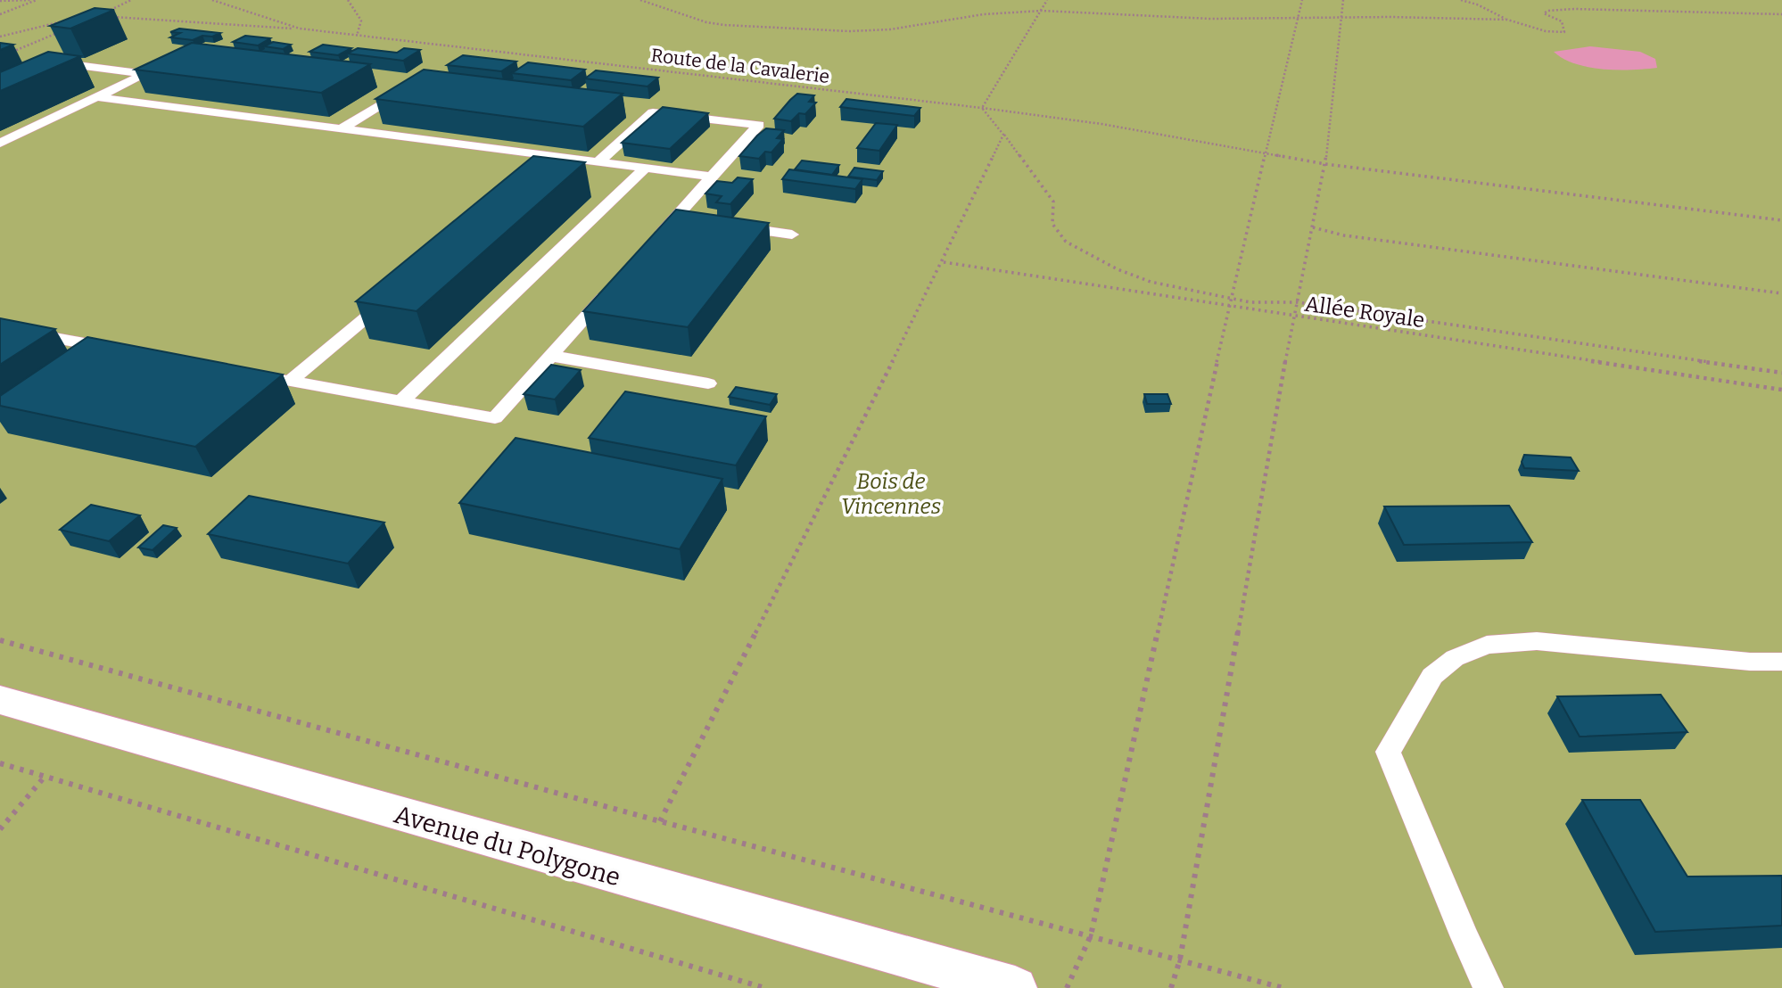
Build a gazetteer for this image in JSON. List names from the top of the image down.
{
  "streets": {
    "street": ["Avenue du Polygone"],
    "path": ["Route de la Cavalerie", "Allée Royale"]
  },
  "crossings": [
    ["Route de la Cavalerie", "Allée Royale"]
  ],
  "parks": ["Bois de Vincennes"]
}
